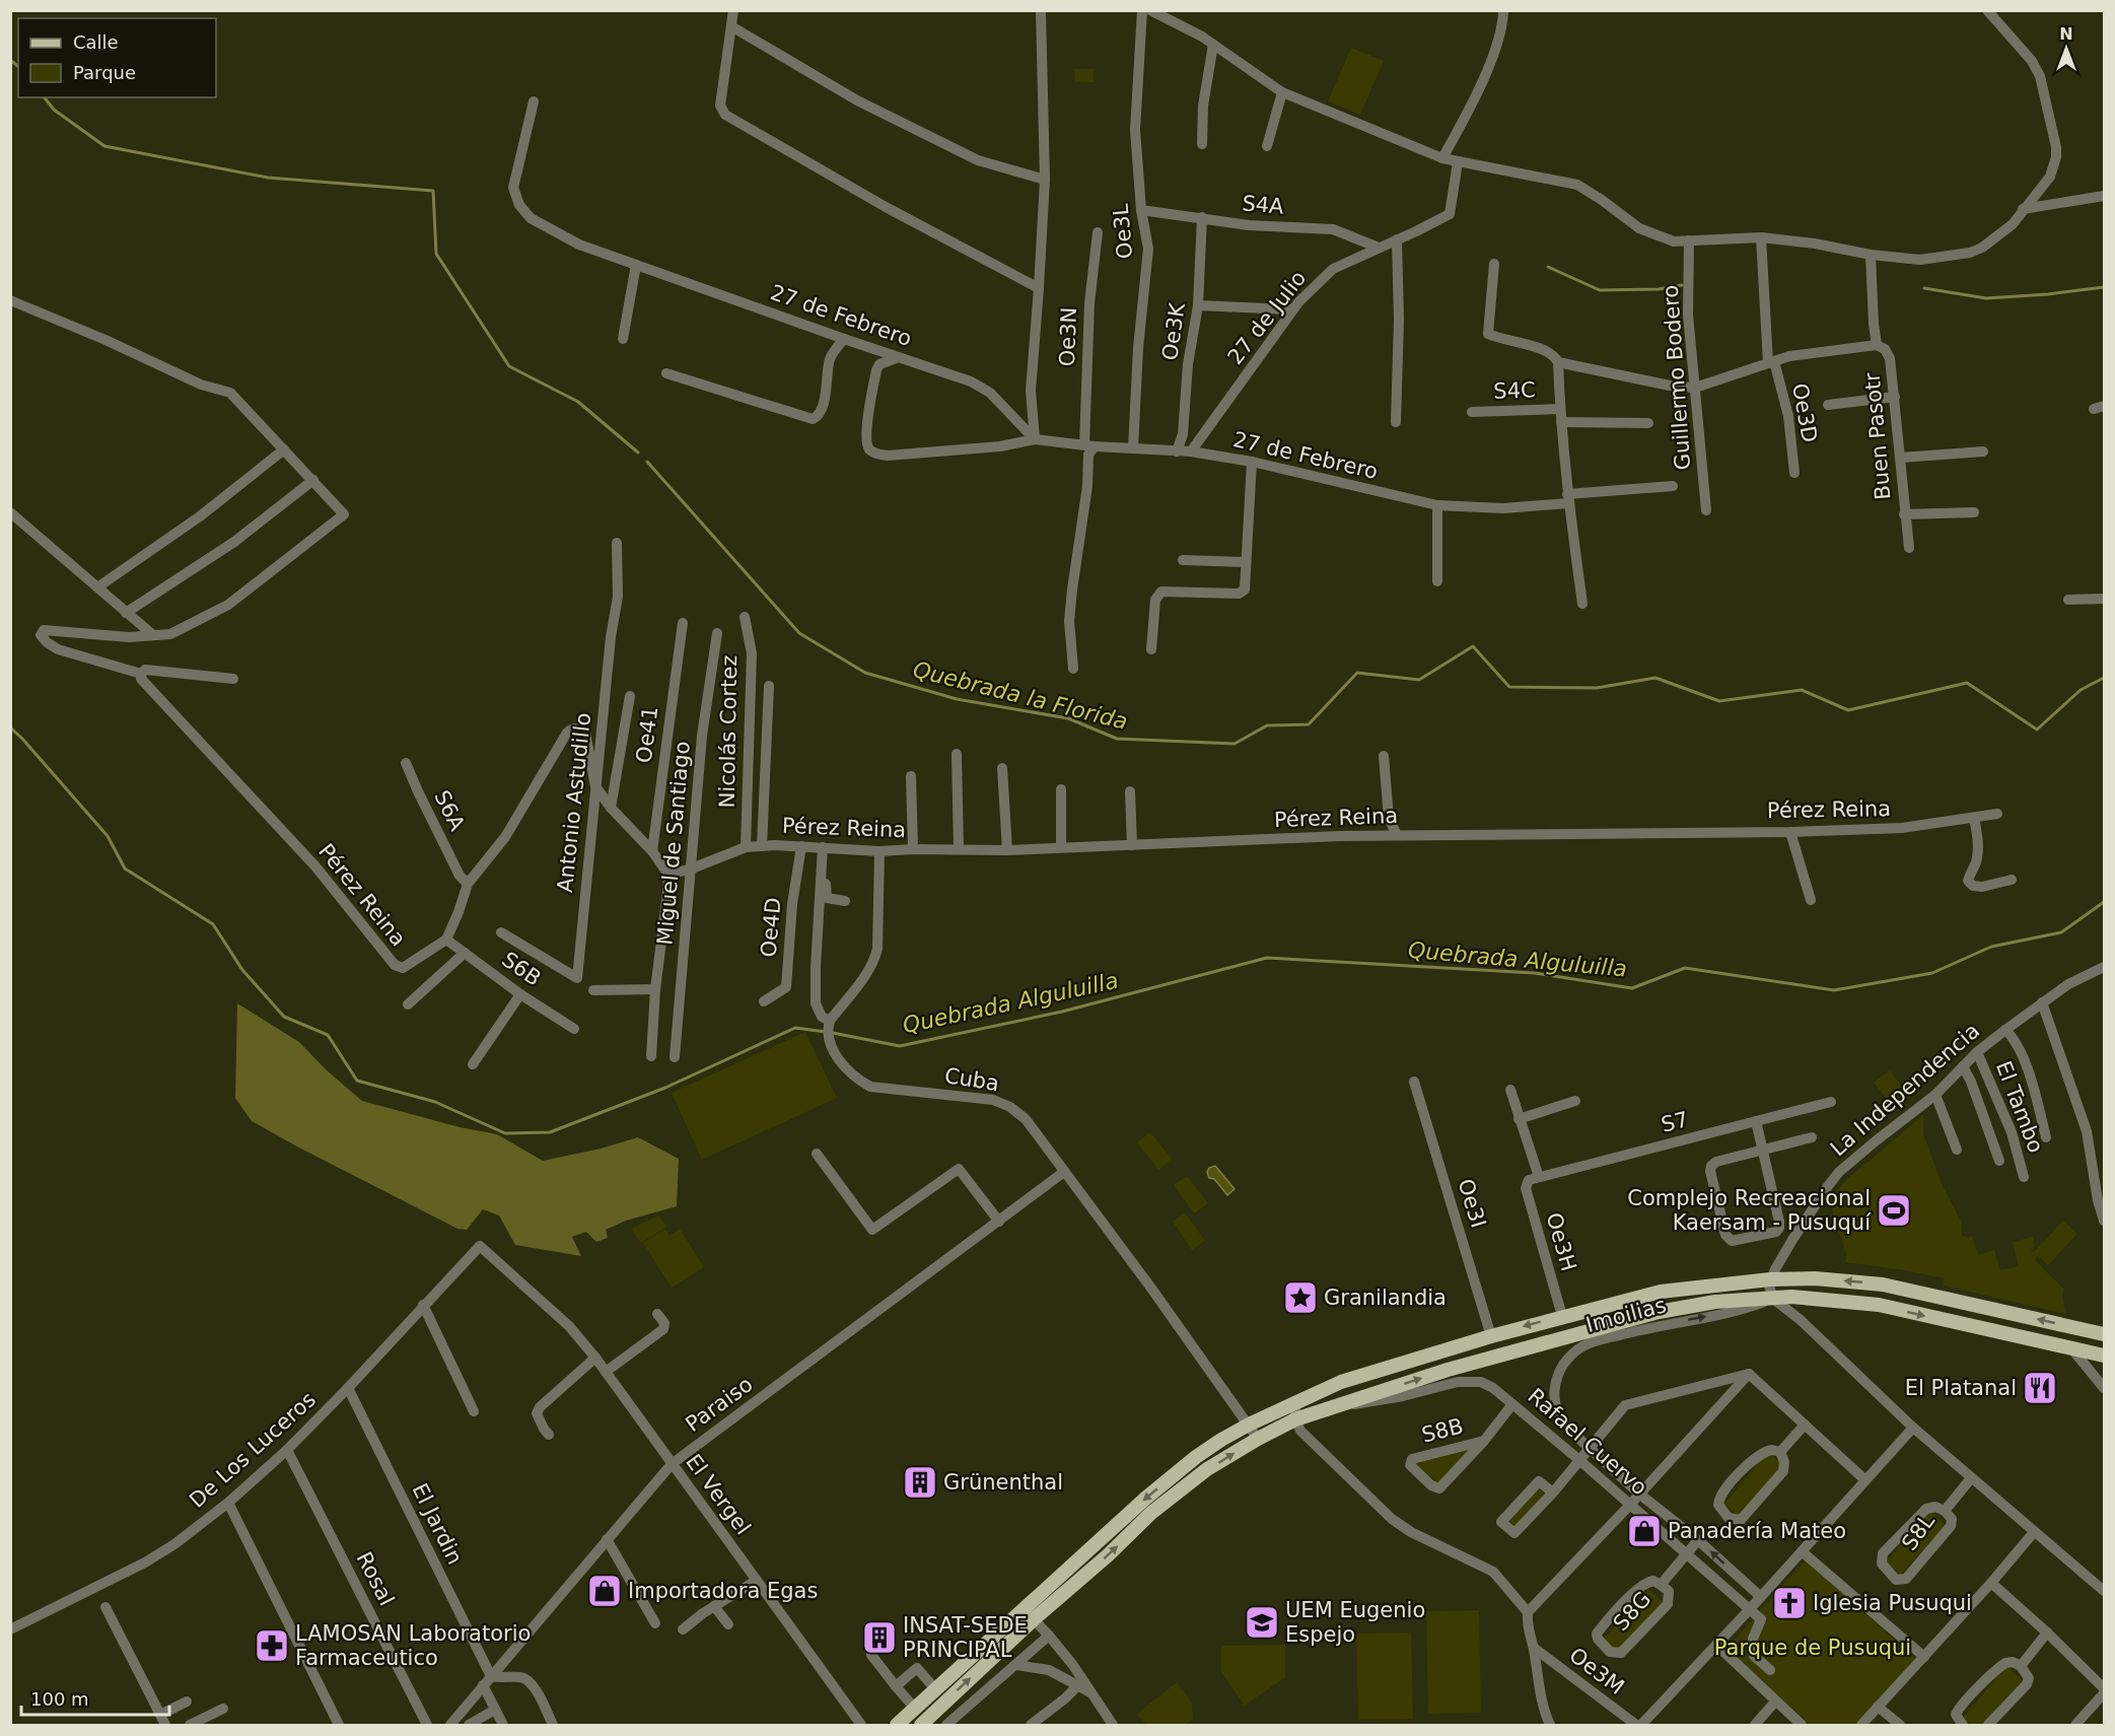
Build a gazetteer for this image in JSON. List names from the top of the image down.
{
  "streets": {
    "street": [
      "S4A",
      "Oe3L",
      "27 de Febrero",
      "27 de Julio",
      "Oe3K",
      "Oe3N",
      "Guillermo Bodero",
      "S4C",
      "Oe3D",
      "Buen Pasotr",
      "Nicolás Cortez",
      "Oe41",
      "Antonio Astudillo",
      "Pérez Reina",
      "S6A",
      "Miguel de Santiago",
      "Oe4D",
      "S6B",
      "Cuba",
      "La Independencia",
      "El Tambo",
      "S7",
      "Oe3I",
      "Oe3H",
      "Imoilias",
      "Paraiso",
      "S8B",
      "Rafael Cuervo",
      "De Los Luceros",
      "El Vergel",
      "El Jardin",
      "S8L",
      "Rosal",
      "S8G",
      "Oe3M"
    ]
  },
  "crossings": [
    ["S4A", "Oe3L"],
    ["S4A", "27 de Julio"],
    ["S4A", "Oe3K"],
    ["Oe3L", "27 de Febrero"],
    ["27 de Febrero", "27 de Julio"],
    ["27 de Febrero", "Oe3K"],
    ["27 de Febrero", "Oe3N"],
    ["Nicolás Cortez", "Pérez Reina"],
    ["Pérez Reina", "Miguel de Santiago"],
    ["Pérez Reina", "Oe4D"],
    ["Pérez Reina", "S6B"],
    ["Cuba", "Paraiso"],
    ["La Independencia", "El Tambo"],
    ["S7", "Oe3H"],
    ["Imoilias", "S8G"],
    ["Paraiso", "El Vergel"],
    ["Paraiso", "El Jardin"],
    ["S8B", "Rafael Cuervo"],
    ["Rafael Cuervo", "S8G"],
    ["De Los Luceros", "El Vergel"],
    ["De Los Luceros", "El Jardin"],
    ["De Los Luceros", "Rosal"]
  ],
  "water": ["Quebrada la Florida", "Quebrada Alguluilla"],
  "parks": ["Parque de Pusuqui"],
  "places": {
    "sports": ["Complejo Recreacional Kaersam - Pusuquí"],
    "place": ["Granilandia"],
    "restaurant": ["El Platanal"],
    "building": ["Grünenthal", "INSAT-SEDE PRINCIPAL"],
    "shop": ["Panadería Mateo", "Importadora Egas"],
    "church": ["Iglesia Pusuqui"],
    "school or university": ["UEM Eugenio Espejo"],
    "pharmacy": ["LAMOSAN Laboratorio Farmaceutico"]
  },
  "legend": ["Calle", "Parque"],
  "scale_bar": "100 m",
  "north": "top"
}
